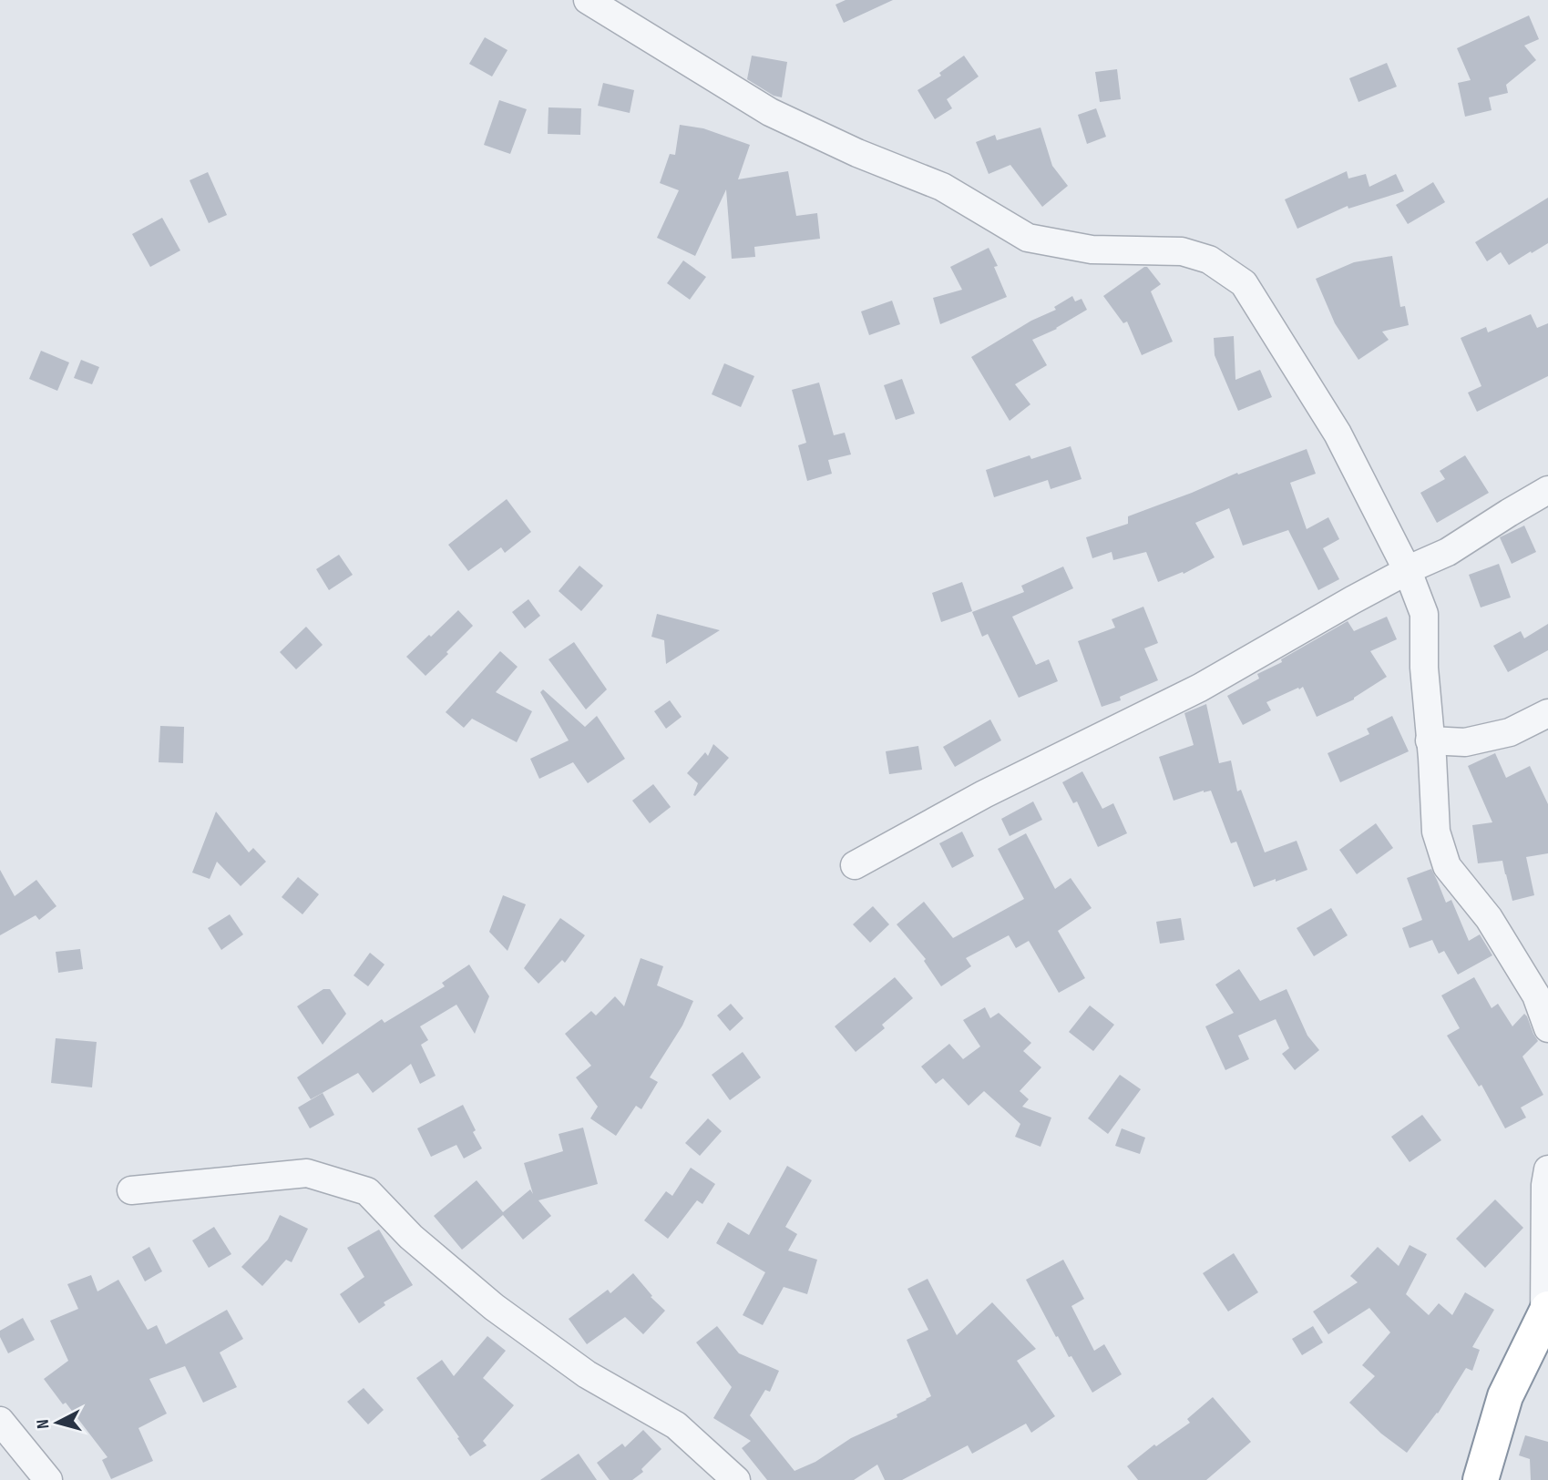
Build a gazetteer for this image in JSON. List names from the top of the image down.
{
  "north": "left"
}
